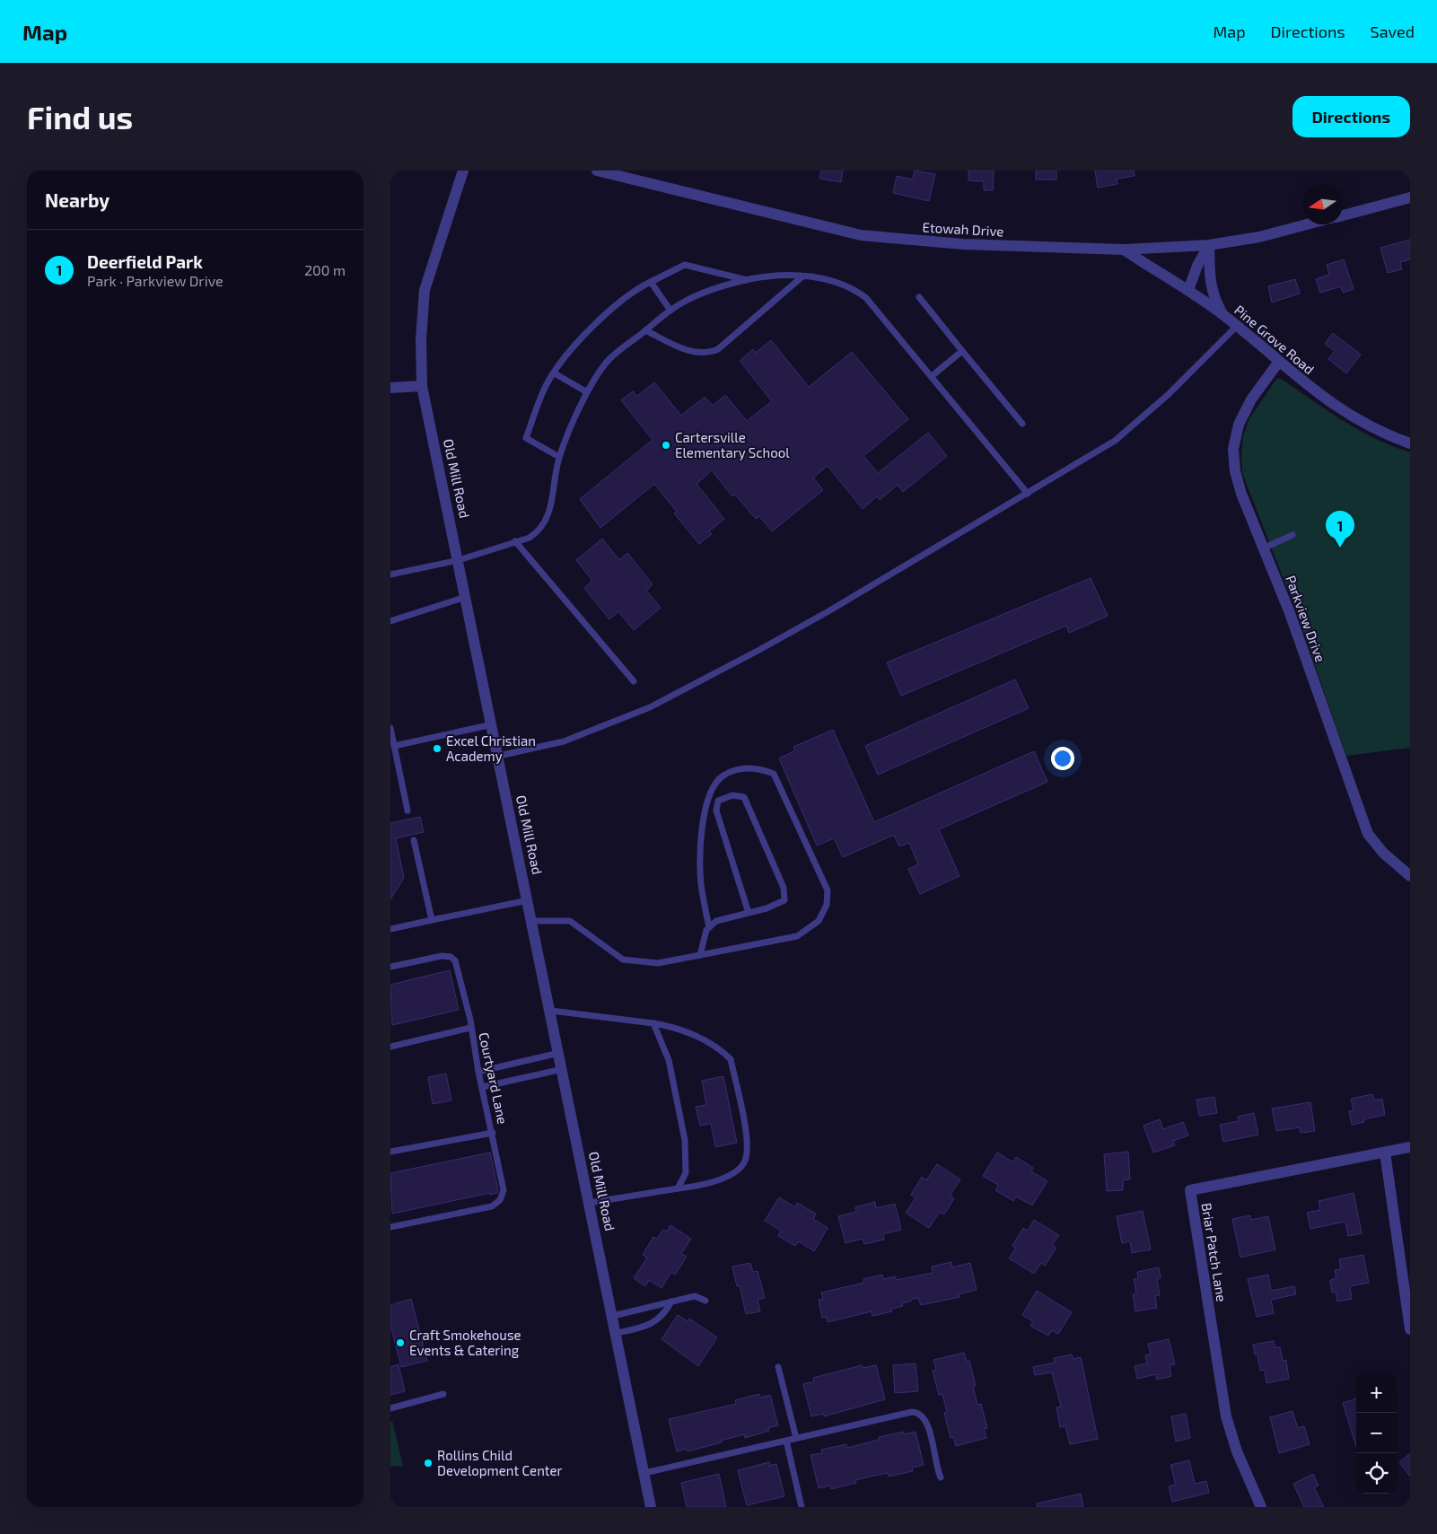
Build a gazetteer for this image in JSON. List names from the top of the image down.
{
  "streets": {
    "street": [
      "Etowah Drive",
      "Pine Grove Road",
      "Old Mill Road",
      "Parkview Drive",
      "Briar Patch Lane"
    ],
    "lane": ["Courtyard Lane"]
  },
  "crossings": [
    ["Etowah Drive", "Pine Grove Road"],
    ["Pine Grove Road", "Parkview Drive"]
  ],
  "places": [
    "Cartersville Elementary School",
    "Excel Christian Academy",
    "Craft Smokehouse Events & Catering",
    "Rollins Child Development Center"
  ],
  "north": "left",
  "page": {
    "header": "Map",
    "nav": ["Map", "Directions", "Saved"],
    "buttons": "Directions",
    "title": "Find us",
    "heading": "Nearby",
    "list": [
      {
        "mark": "1",
        "name": "Deerfield Park",
        "note": "Park · Parkview Drive",
        "value": "200 m"
      }
    ],
    "pins": "1",
    "map_buttons": ["+", "−"]
  }
}
